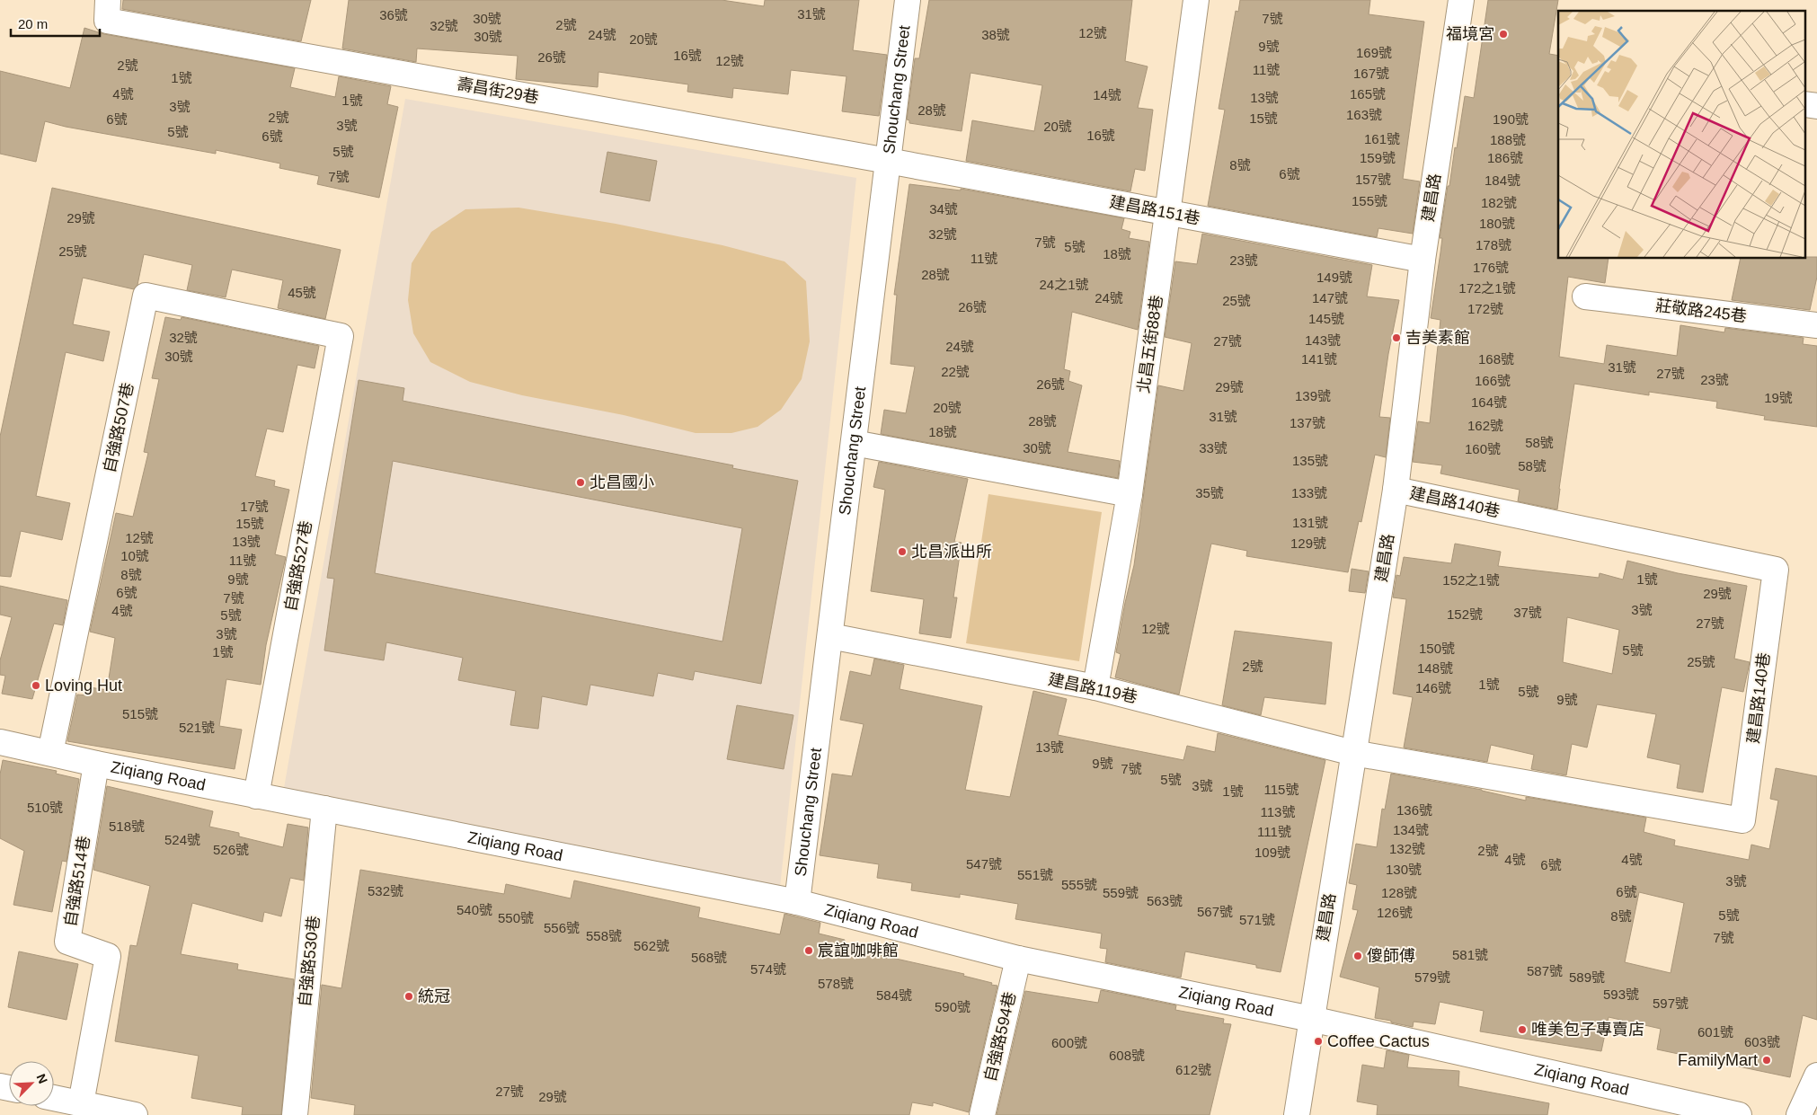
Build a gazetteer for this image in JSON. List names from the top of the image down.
{
  "streets": {
    "street": [
      "Shouchang Street",
      "壽昌街29巷",
      "建昌路",
      "建昌路151巷",
      "莊敬路245巷",
      "北昌五街88巷",
      "自強路507巷",
      "建昌路140巷",
      "自強路527巷",
      "建昌路119巷",
      "Ziqiang Road",
      "自強路514巷",
      "自強路530巷",
      "自強路594巷"
    ]
  },
  "crossings": [
    ["Shouchang Street", "壽昌街29巷"],
    ["Shouchang Street", "建昌路151巷"],
    ["Shouchang Street", "建昌路119巷"],
    ["Shouchang Street", "Ziqiang Road"],
    ["壽昌街29巷", "建昌路151巷"],
    ["建昌路", "建昌路151巷"],
    ["建昌路", "建昌路140巷"],
    ["建昌路", "建昌路119巷"],
    ["建昌路", "Ziqiang Road"],
    ["建昌路151巷", "北昌五街88巷"],
    ["北昌五街88巷", "建昌路119巷"],
    ["自強路507巷", "自強路527巷"],
    ["自強路507巷", "Ziqiang Road"],
    ["建昌路140巷", "建昌路119巷"],
    ["自強路527巷", "Ziqiang Road"],
    ["Ziqiang Road", "自強路514巷"],
    ["Ziqiang Road", "自強路530巷"],
    ["Ziqiang Road", "自強路594巷"]
  ],
  "places": [
    "福境宮",
    "吉美素館",
    "北昌國小",
    "北昌派出所",
    "Loving Hut",
    "宸誼咖啡館",
    "傻師傅",
    "統冠",
    "唯美包子專賣店",
    "Coffee Cactus",
    "FamilyMart"
  ],
  "house_numbers": [
    "31號",
    "36號",
    "30號",
    "7號",
    "2號",
    "32號",
    "12號",
    "24號",
    "38號",
    "30號",
    "20號",
    "9號",
    "169號",
    "16號",
    "26號",
    "12號",
    "2號",
    "11號",
    "167號",
    "1號",
    "4號",
    "165號",
    "14號",
    "13號",
    "1號",
    "3號",
    "28號",
    "163號",
    "2號",
    "15號",
    "6號",
    "190號",
    "3號",
    "20號",
    "5號",
    "16號",
    "6號",
    "161號",
    "188號",
    "5號",
    "159號",
    "186號",
    "8號",
    "6號",
    "7號",
    "157號",
    "184號",
    "155號",
    "182號",
    "34號",
    "29號",
    "180號",
    "32號",
    "7號",
    "178號",
    "5號",
    "25號",
    "18號",
    "11號",
    "23號",
    "176號",
    "28號",
    "149號",
    "24之1號",
    "172之1號",
    "45號",
    "24號",
    "147號",
    "25號",
    "26號",
    "172號",
    "145號",
    "32號",
    "143號",
    "27號",
    "24號",
    "30號",
    "141號",
    "168號",
    "31號",
    "22號",
    "27號",
    "23號",
    "166號",
    "26號",
    "29號",
    "139號",
    "19號",
    "164號",
    "20號",
    "31號",
    "28號",
    "137號",
    "162號",
    "18號",
    "58號",
    "30號",
    "33號",
    "160號",
    "135號",
    "58號",
    "35號",
    "133號",
    "17號",
    "131號",
    "15號",
    "12號",
    "13號",
    "129號",
    "10號",
    "11號",
    "8號",
    "9號",
    "1號",
    "152之1號",
    "6號",
    "29號",
    "7號",
    "3號",
    "4號",
    "37號",
    "152號",
    "5號",
    "27號",
    "12號",
    "3號",
    "150號",
    "5號",
    "1號",
    "25號",
    "2號",
    "148號",
    "1號",
    "146號",
    "5號",
    "9號",
    "515號",
    "521號",
    "13號",
    "9號",
    "7號",
    "5號",
    "3號",
    "115號",
    "1號",
    "510號",
    "136號",
    "113號",
    "518號",
    "134號",
    "111號",
    "524號",
    "132號",
    "526號",
    "2號",
    "109號",
    "4號",
    "4號",
    "547號",
    "6號",
    "130號",
    "551號",
    "3號",
    "555號",
    "532號",
    "6號",
    "559號",
    "128號",
    "563號",
    "540號",
    "567號",
    "126號",
    "5號",
    "8號",
    "550號",
    "571號",
    "556號",
    "558號",
    "7號",
    "562號",
    "581號",
    "568號",
    "574號",
    "587號",
    "579號",
    "589號",
    "578號",
    "593號",
    "584號",
    "597號",
    "590號",
    "601號",
    "603號",
    "600號",
    "608號",
    "612號",
    "27號",
    "29號"
  ],
  "scale_bar": "20 m",
  "north": "top right"
}
